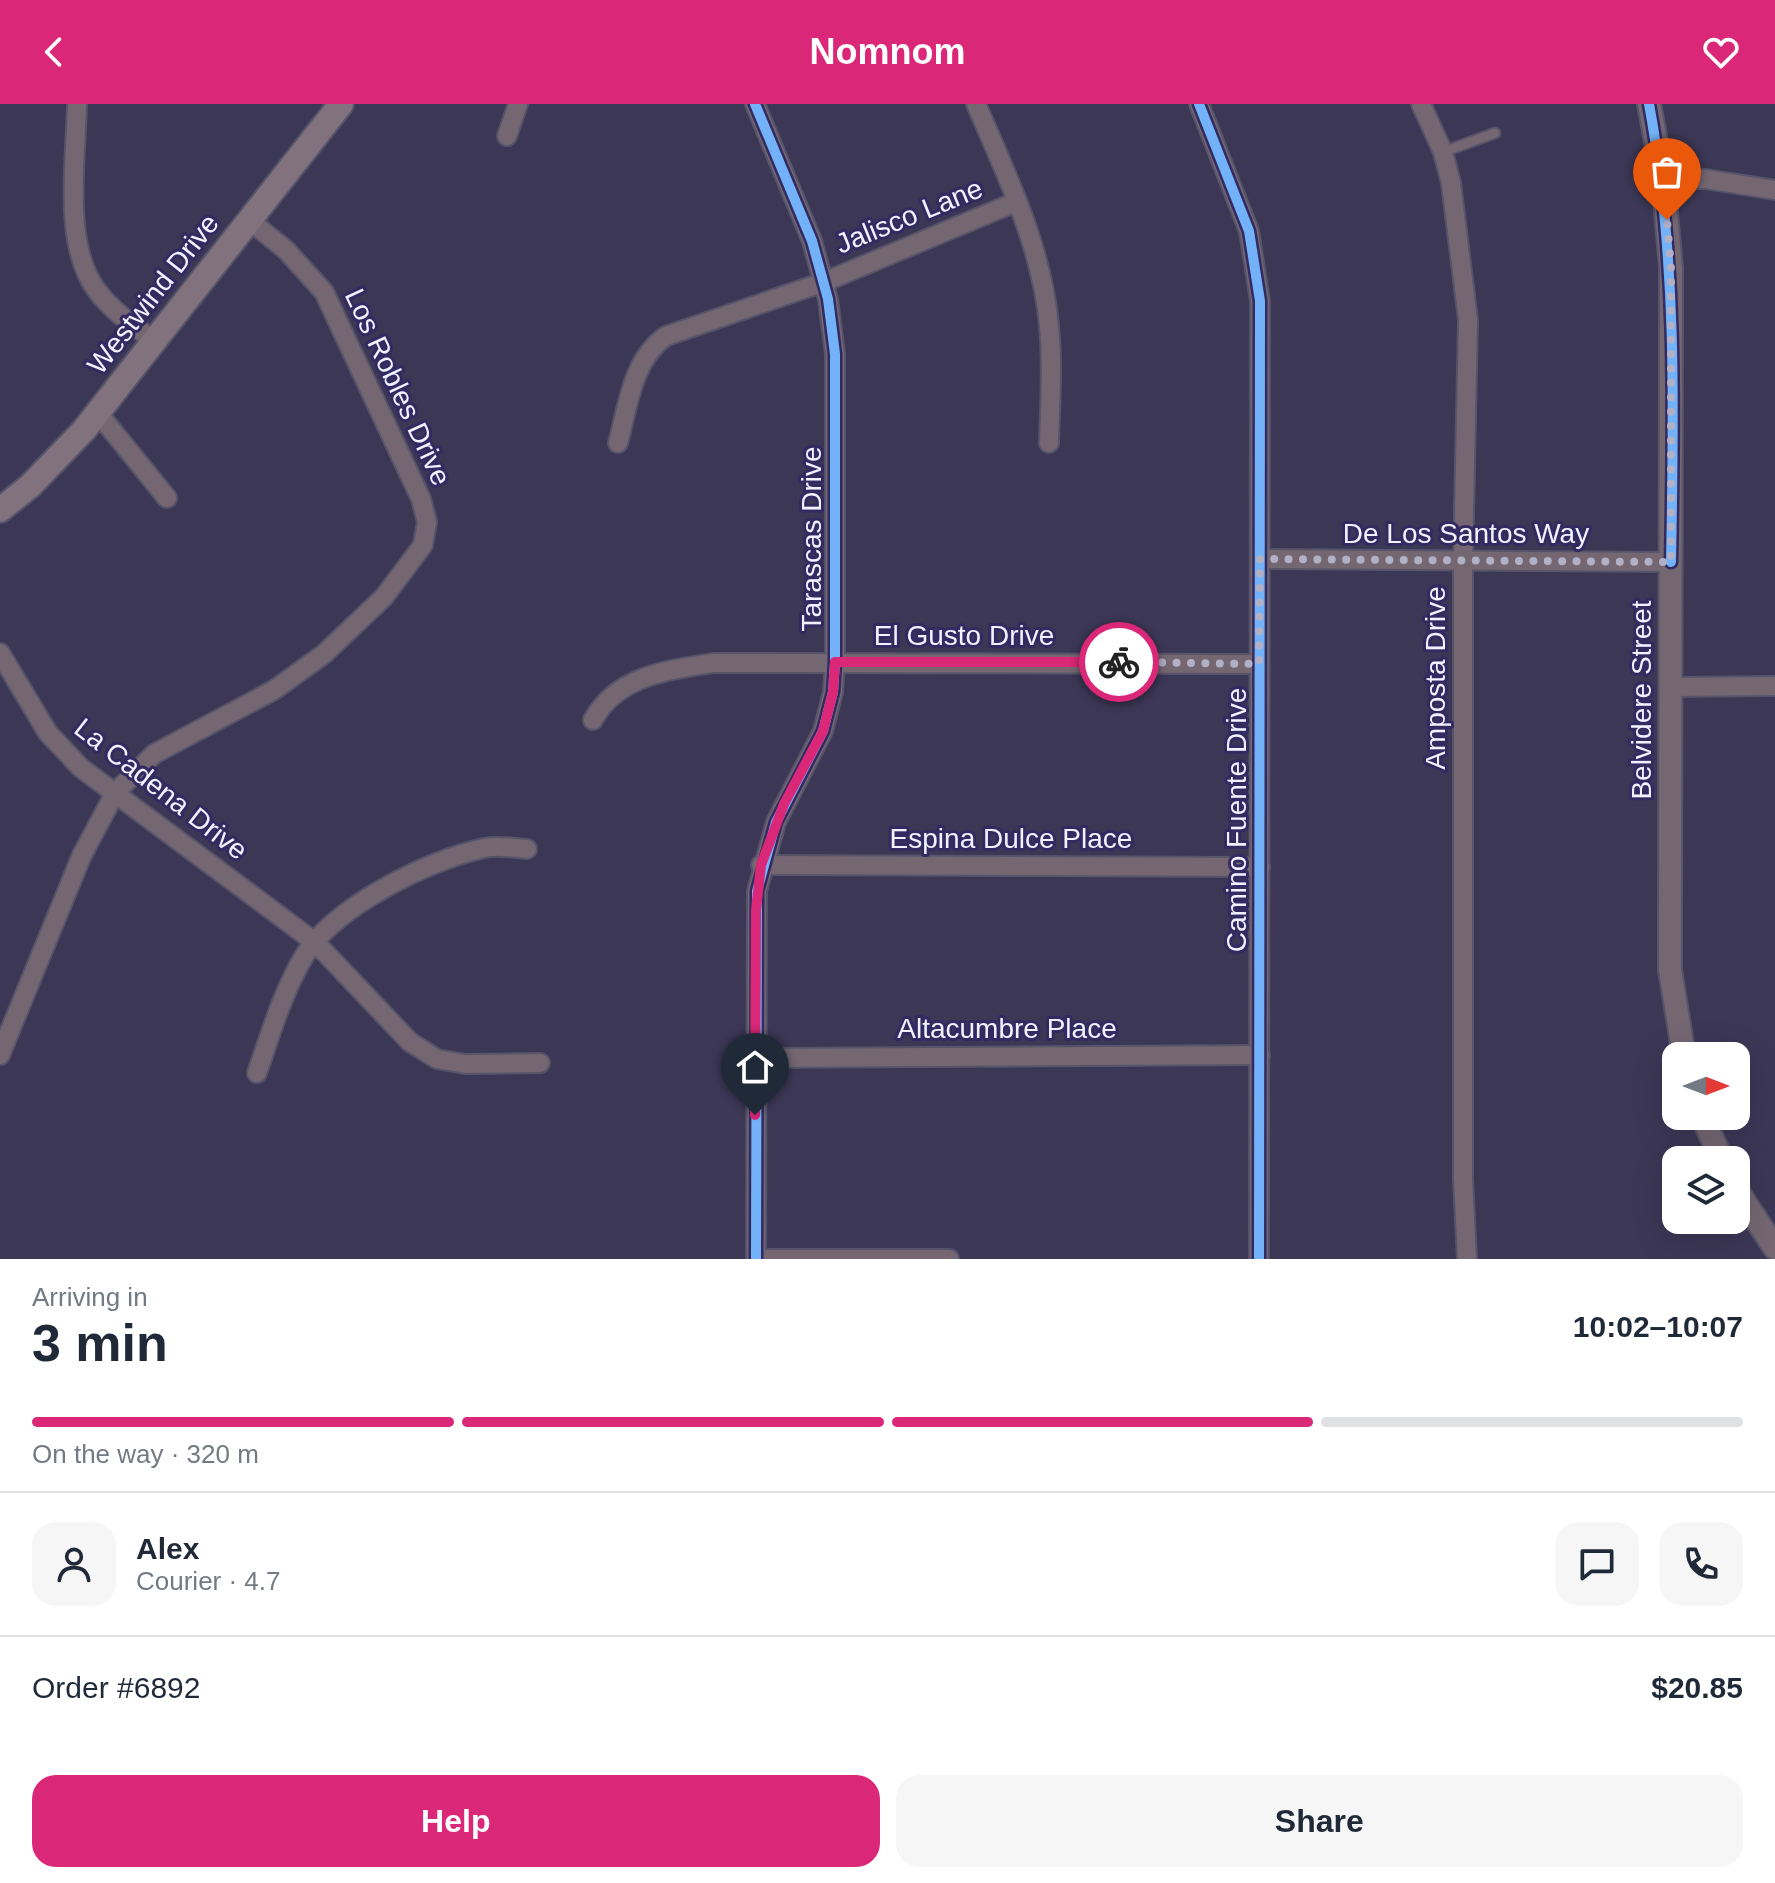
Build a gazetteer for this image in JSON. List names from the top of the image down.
{
  "streets": {
    "main road": ["Westwind Drive"],
    "street": [
      "Jalisco Lane",
      "Los Robles Drive",
      "De Los Santos Way",
      "Tarascas Drive",
      "El Gusto Drive",
      "Amposta Drive",
      "Belvidere Street",
      "La Cadena Drive",
      "Camino Fuente Drive",
      "Espina Dulce Place",
      "Altacumbre Place"
    ]
  },
  "crossings": [
    ["Jalisco Lane", "Tarascas Drive"],
    ["Westwind Drive", "Los Robles Drive"],
    ["Los Robles Drive", "La Cadena Drive"],
    ["De Los Santos Way", "Amposta Drive"],
    ["De Los Santos Way", "Belvidere Street"],
    ["De Los Santos Way", "Camino Fuente Drive"],
    ["Tarascas Drive", "El Gusto Drive"],
    ["Tarascas Drive", "Espina Dulce Place"],
    ["Tarascas Drive", "Altacumbre Place"],
    ["El Gusto Drive", "Camino Fuente Drive"],
    ["Camino Fuente Drive", "Espina Dulce Place"],
    ["Camino Fuente Drive", "Altacumbre Place"]
  ],
  "north": "right",
  "page": {
    "header": "Nomnom",
    "heading": ["3 min", "Arriving in", "10:02–10:07"],
    "panel": [
      "Alex",
      "Courier · 4.7",
      "Order #6892",
      "$20.85"
    ],
    "bar": "On the way · 320 m",
    "buttons": ["Help", "Share"]
  }
}
